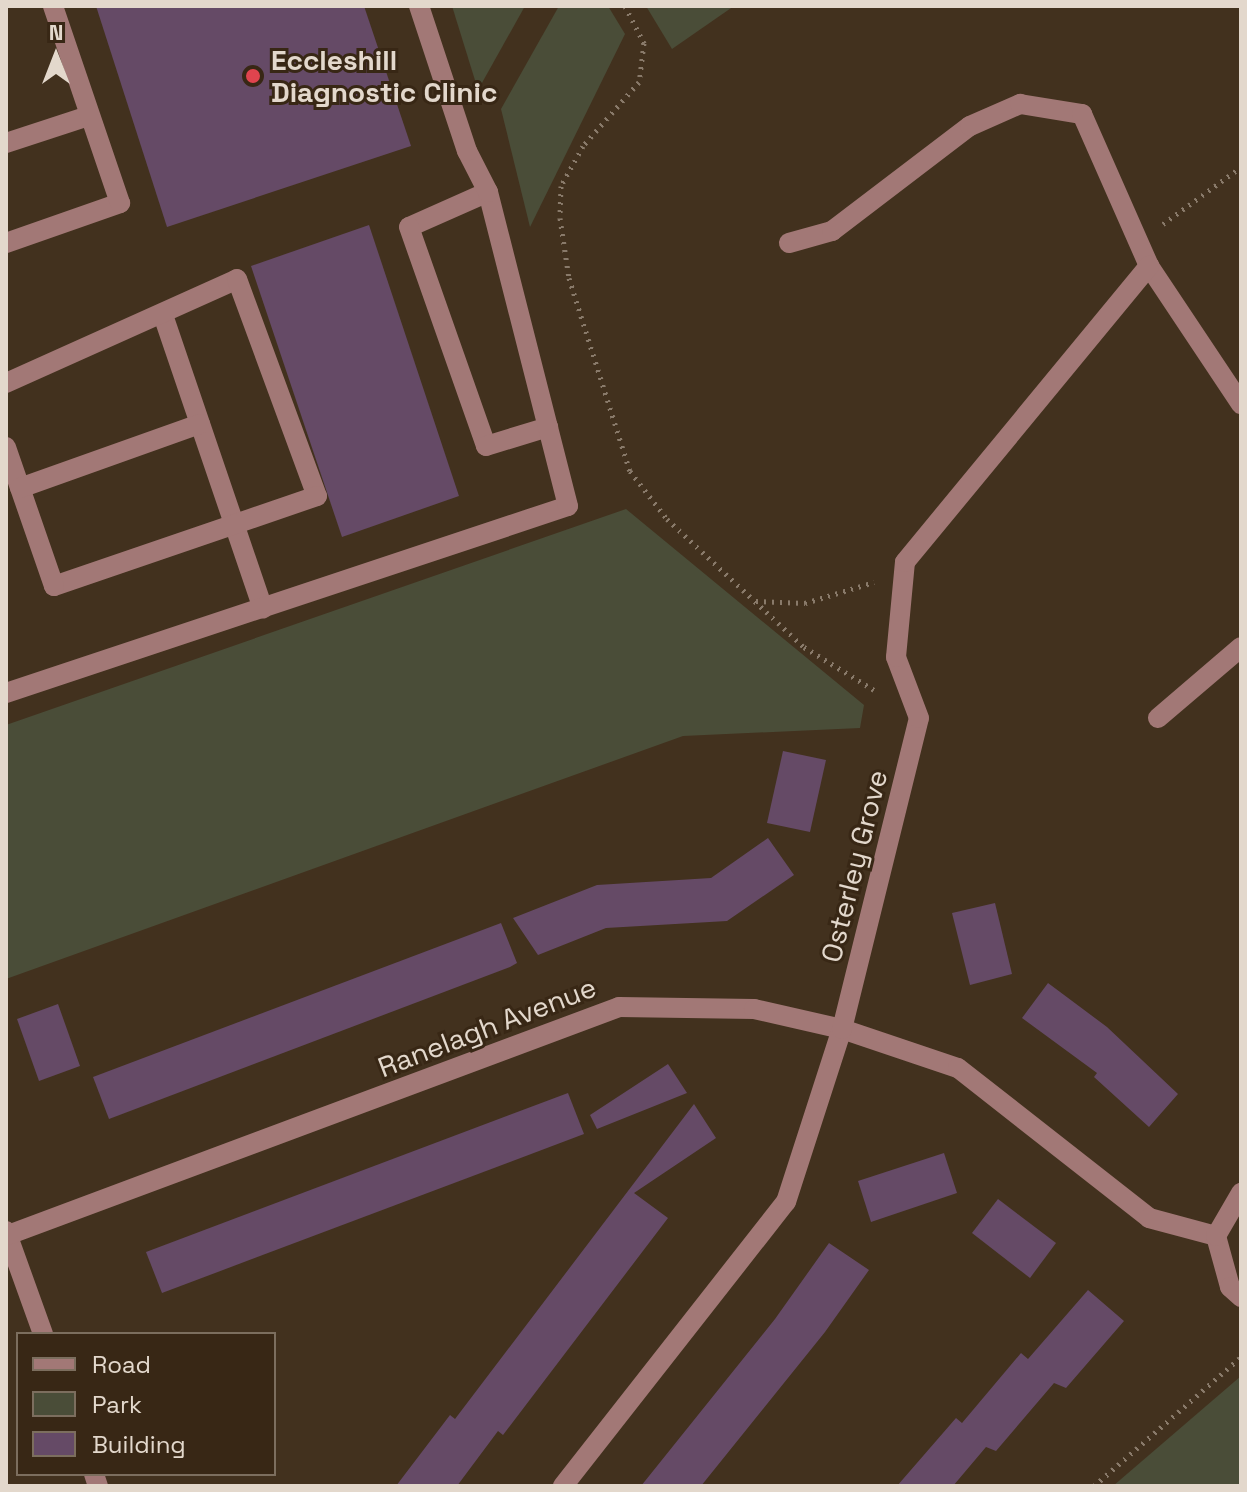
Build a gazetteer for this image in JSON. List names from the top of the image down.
{
  "streets": {
    "street": ["Osterley Grove", "Ranelagh Avenue"]
  },
  "crossings": [
    ["Osterley Grove", "Ranelagh Avenue"]
  ],
  "places": ["Eccleshill Diagnostic Clinic"],
  "legend": ["Road", "Park", "Building"],
  "north": "top"
}
